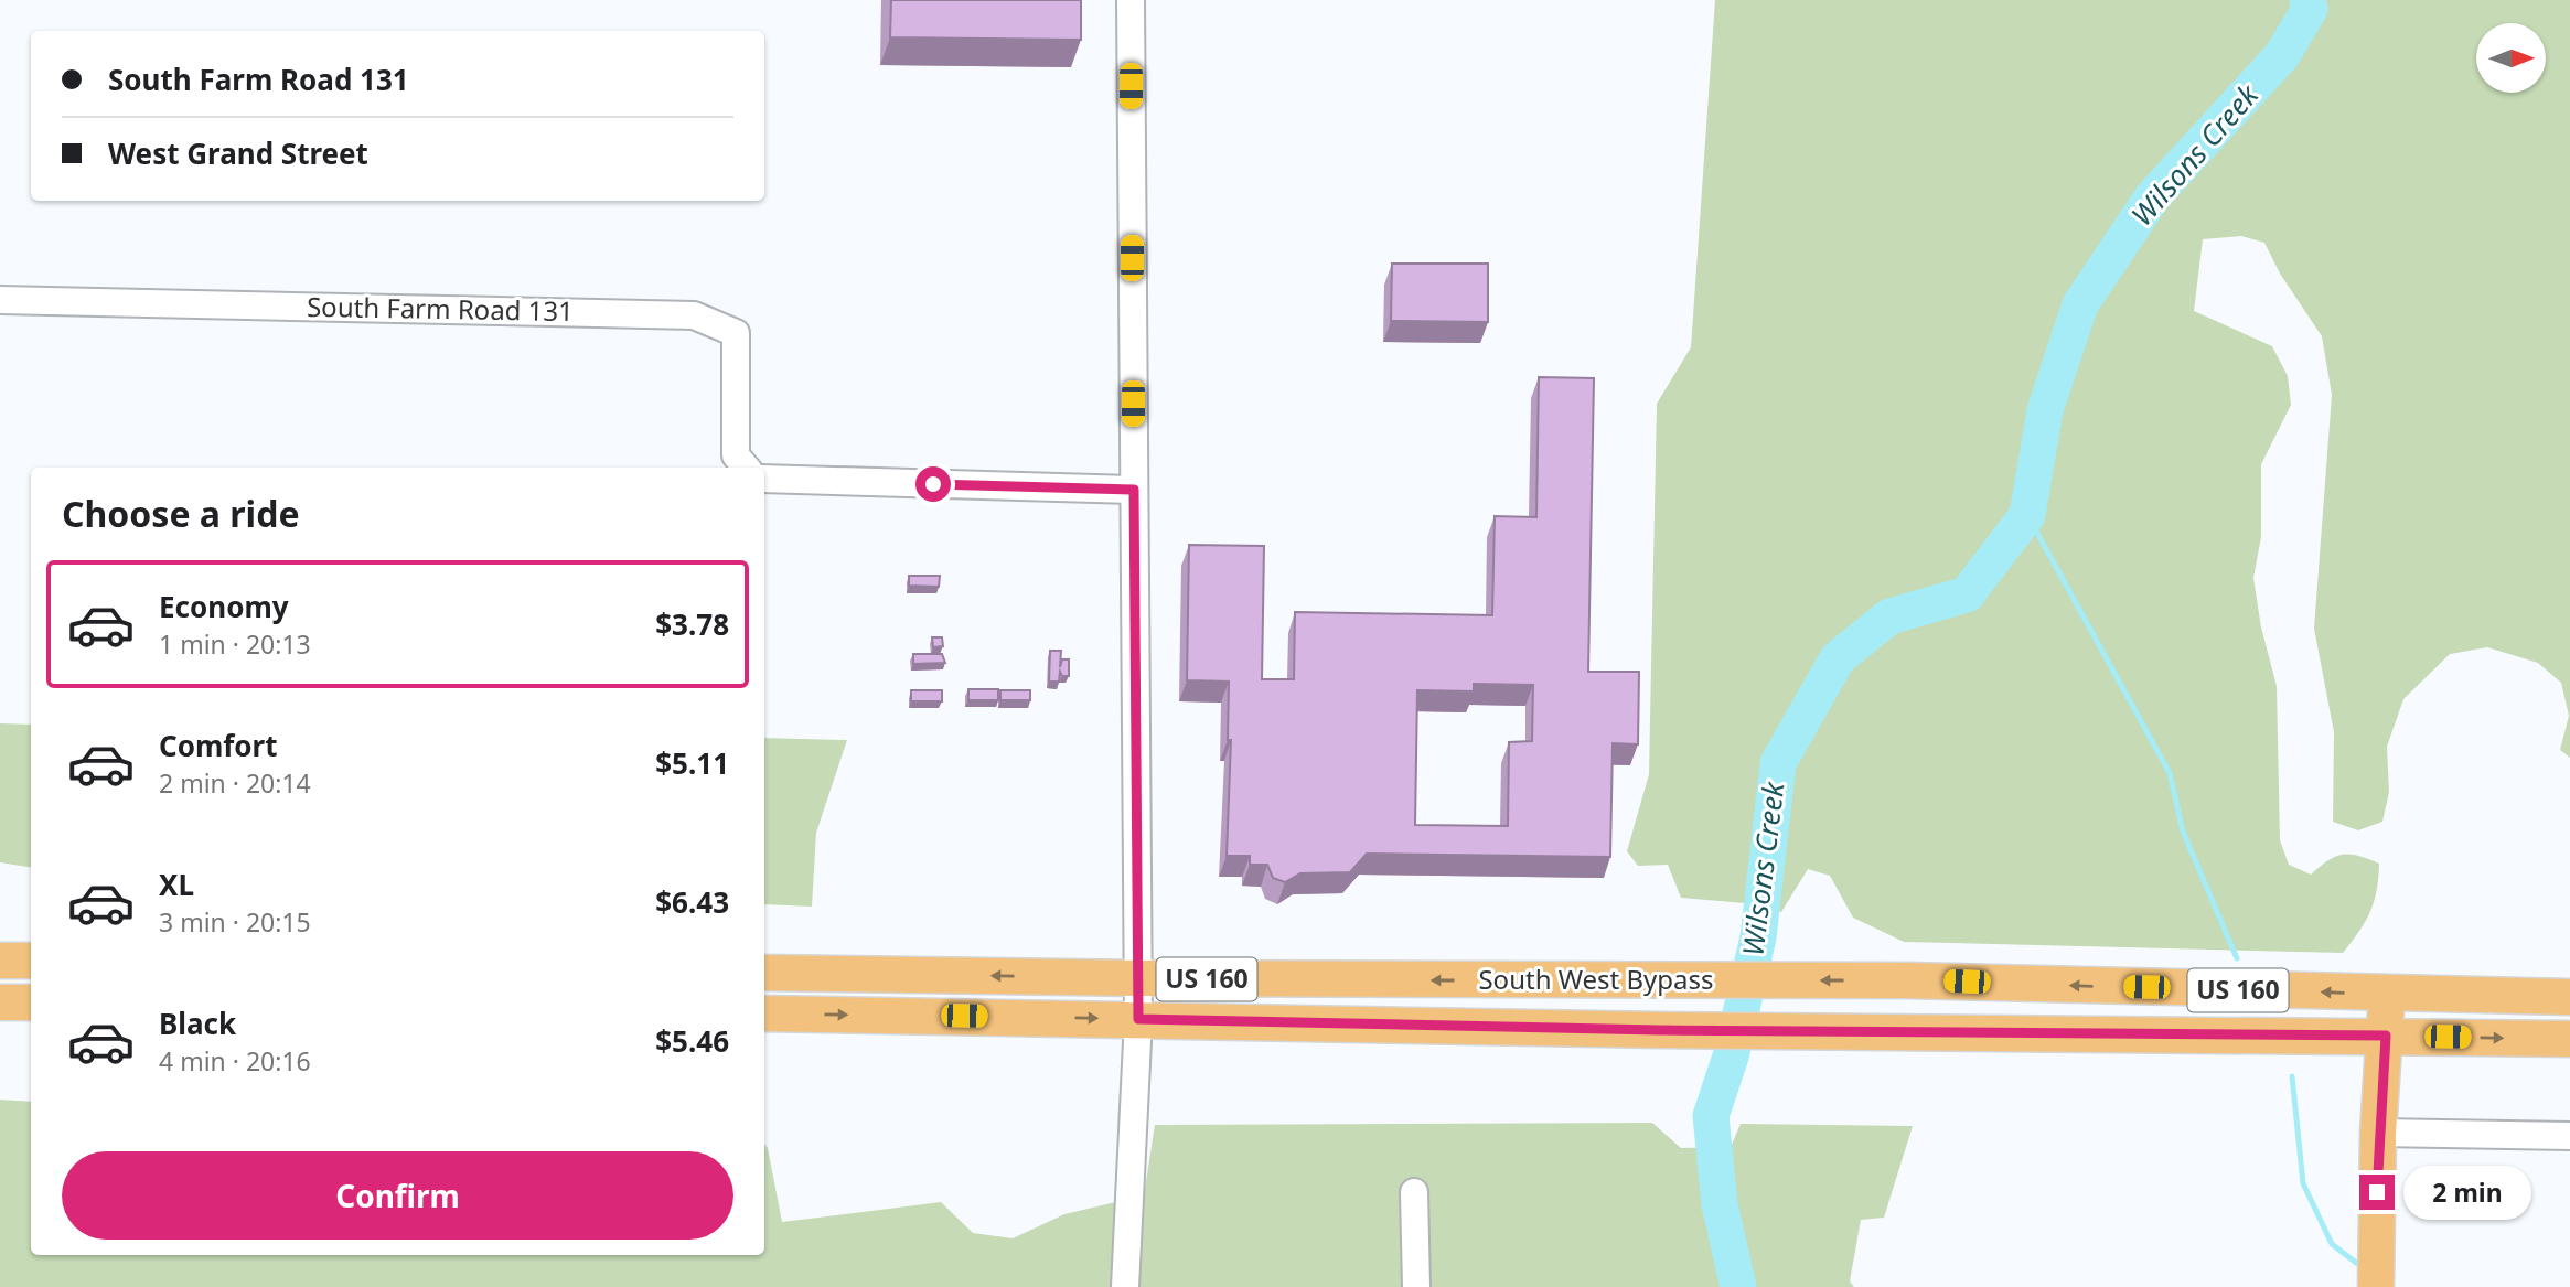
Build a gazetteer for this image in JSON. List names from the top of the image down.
{
  "streets": {
    "main road": ["US 160", "South West Bypass"],
    "street": ["South Farm Road 131"]
  },
  "water": ["Wilsons Creek"],
  "north": "right",
  "page": {
    "banner": ["South Farm Road 131", "West Grand Street"],
    "heading": "Choose a ride",
    "list": [
      {
        "name": "Economy",
        "note": "1 min · 20:13",
        "value": "$3.78"
      },
      {
        "name": "Comfort",
        "note": "2 min · 20:14",
        "value": "$5.11"
      },
      {
        "name": "XL",
        "note": "3 min · 20:15",
        "value": "$6.43"
      },
      {
        "name": "Black",
        "note": "4 min · 20:16",
        "value": "$5.46"
      }
    ],
    "buttons": "Confirm",
    "bubble": "2 min"
  }
}
